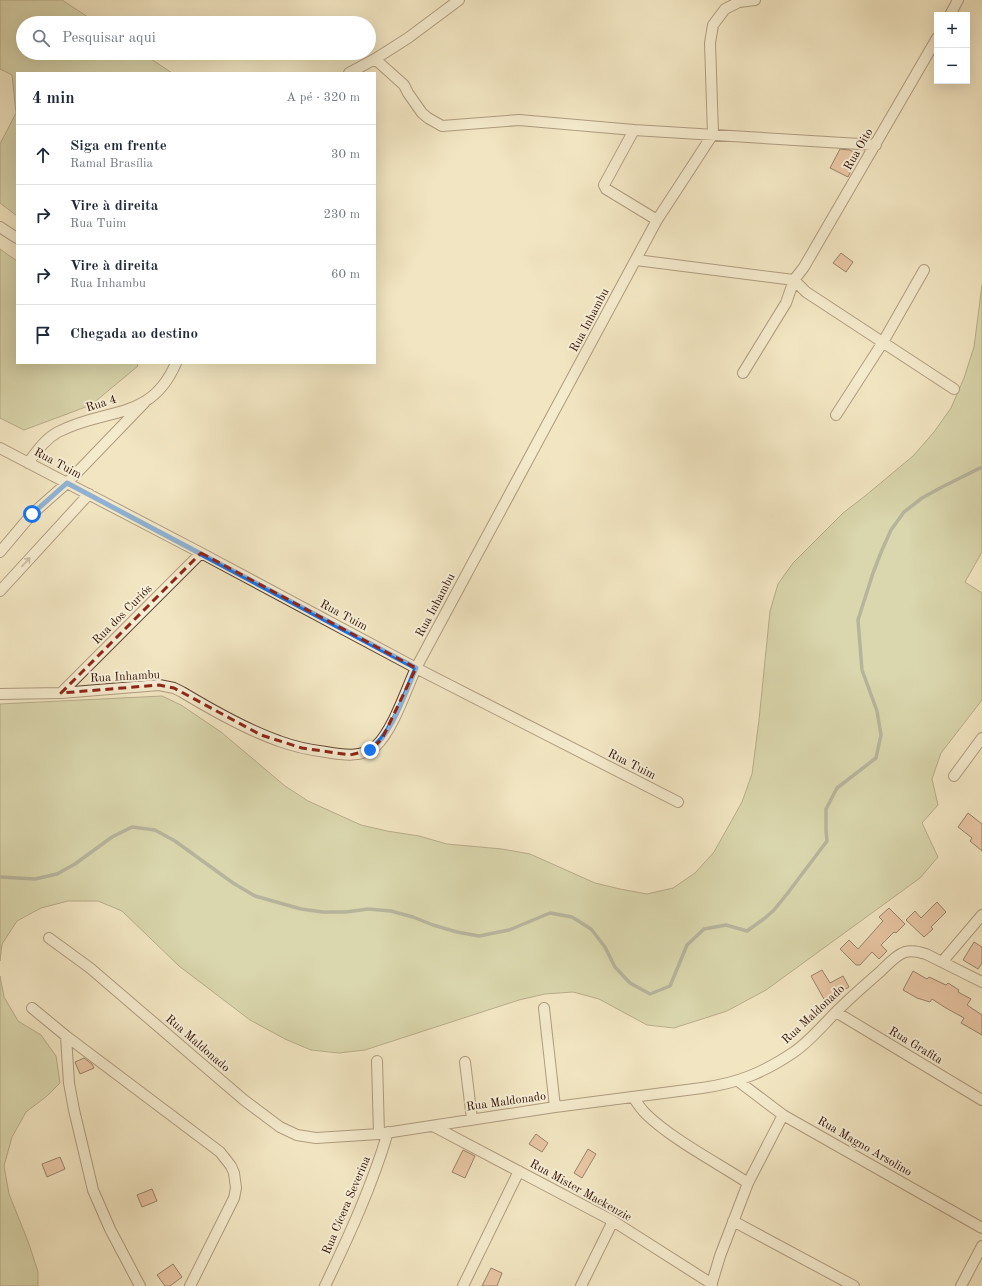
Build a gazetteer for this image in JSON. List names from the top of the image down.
{
  "streets": {
    "street": [
      "Rua Oito",
      "Rua Inhambu",
      "Rua 4",
      "Rua Tuim",
      "Rua dos Curiós",
      "Rua Maldonado",
      "Rua Grafita",
      "Rua Magno Arsolino",
      "Rua Mister Mackenzie",
      "Rua Cícera Severina"
    ]
  },
  "crossings": [
    ["Rua Inhambu", "Rua Tuim"],
    ["Rua Inhambu", "Rua dos Curiós"],
    ["Rua 4", "Rua Tuim"],
    ["Rua Tuim", "Rua dos Curiós"],
    ["Rua Maldonado", "Rua Grafita"],
    ["Rua Maldonado", "Rua Magno Arsolino"],
    ["Rua Maldonado", "Rua Mister Mackenzie"],
    ["Rua Maldonado", "Rua Cícera Severina"]
  ],
  "page": {
    "map_buttons": ["+", "−"],
    "search": "Pesquisar aqui",
    "heading": ["4 min", "A pé · 320 m"],
    "list": [
      ["Siga em frente", "Ramal Brasília", "30 m"],
      ["Vire à direita", "Rua Tuim", "230 m"],
      ["Vire à direita", "Rua Inhambu", "60 m"],
      "Chegada ao destino"
    ]
  }
}
